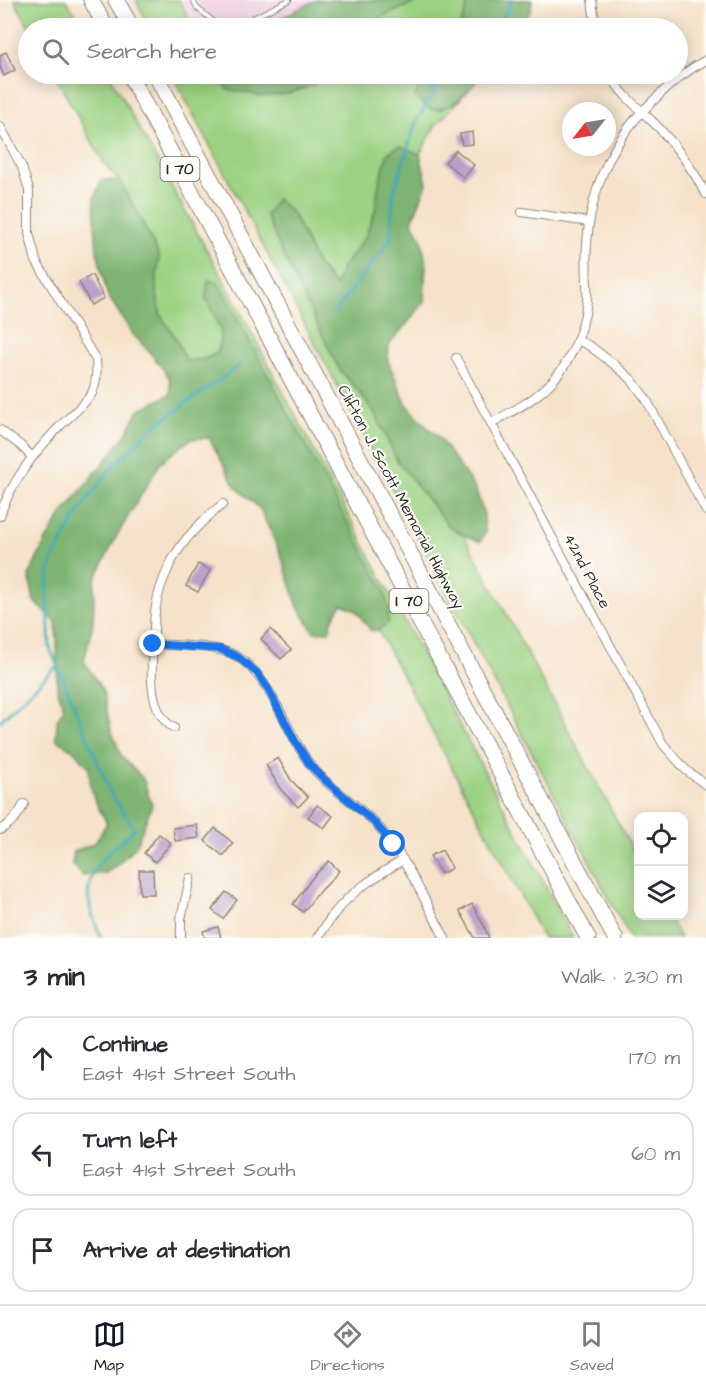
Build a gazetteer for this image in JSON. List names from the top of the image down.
{
  "streets": {
    "highway": ["I 70", "Clifton J. Scott Memorial Highway"],
    "street": ["42nd Place"]
  },
  "north": "bottom left",
  "page": {
    "search": "Search here",
    "heading": ["3 min", "Walk · 230 m"],
    "list": [
      ["Continue", "East 41st Street South", "170 m"],
      ["Turn left", "East 41st Street South", "60 m"],
      "Arrive at destination"
    ],
    "nav": ["Map", "Directions", "Saved"]
  }
}
